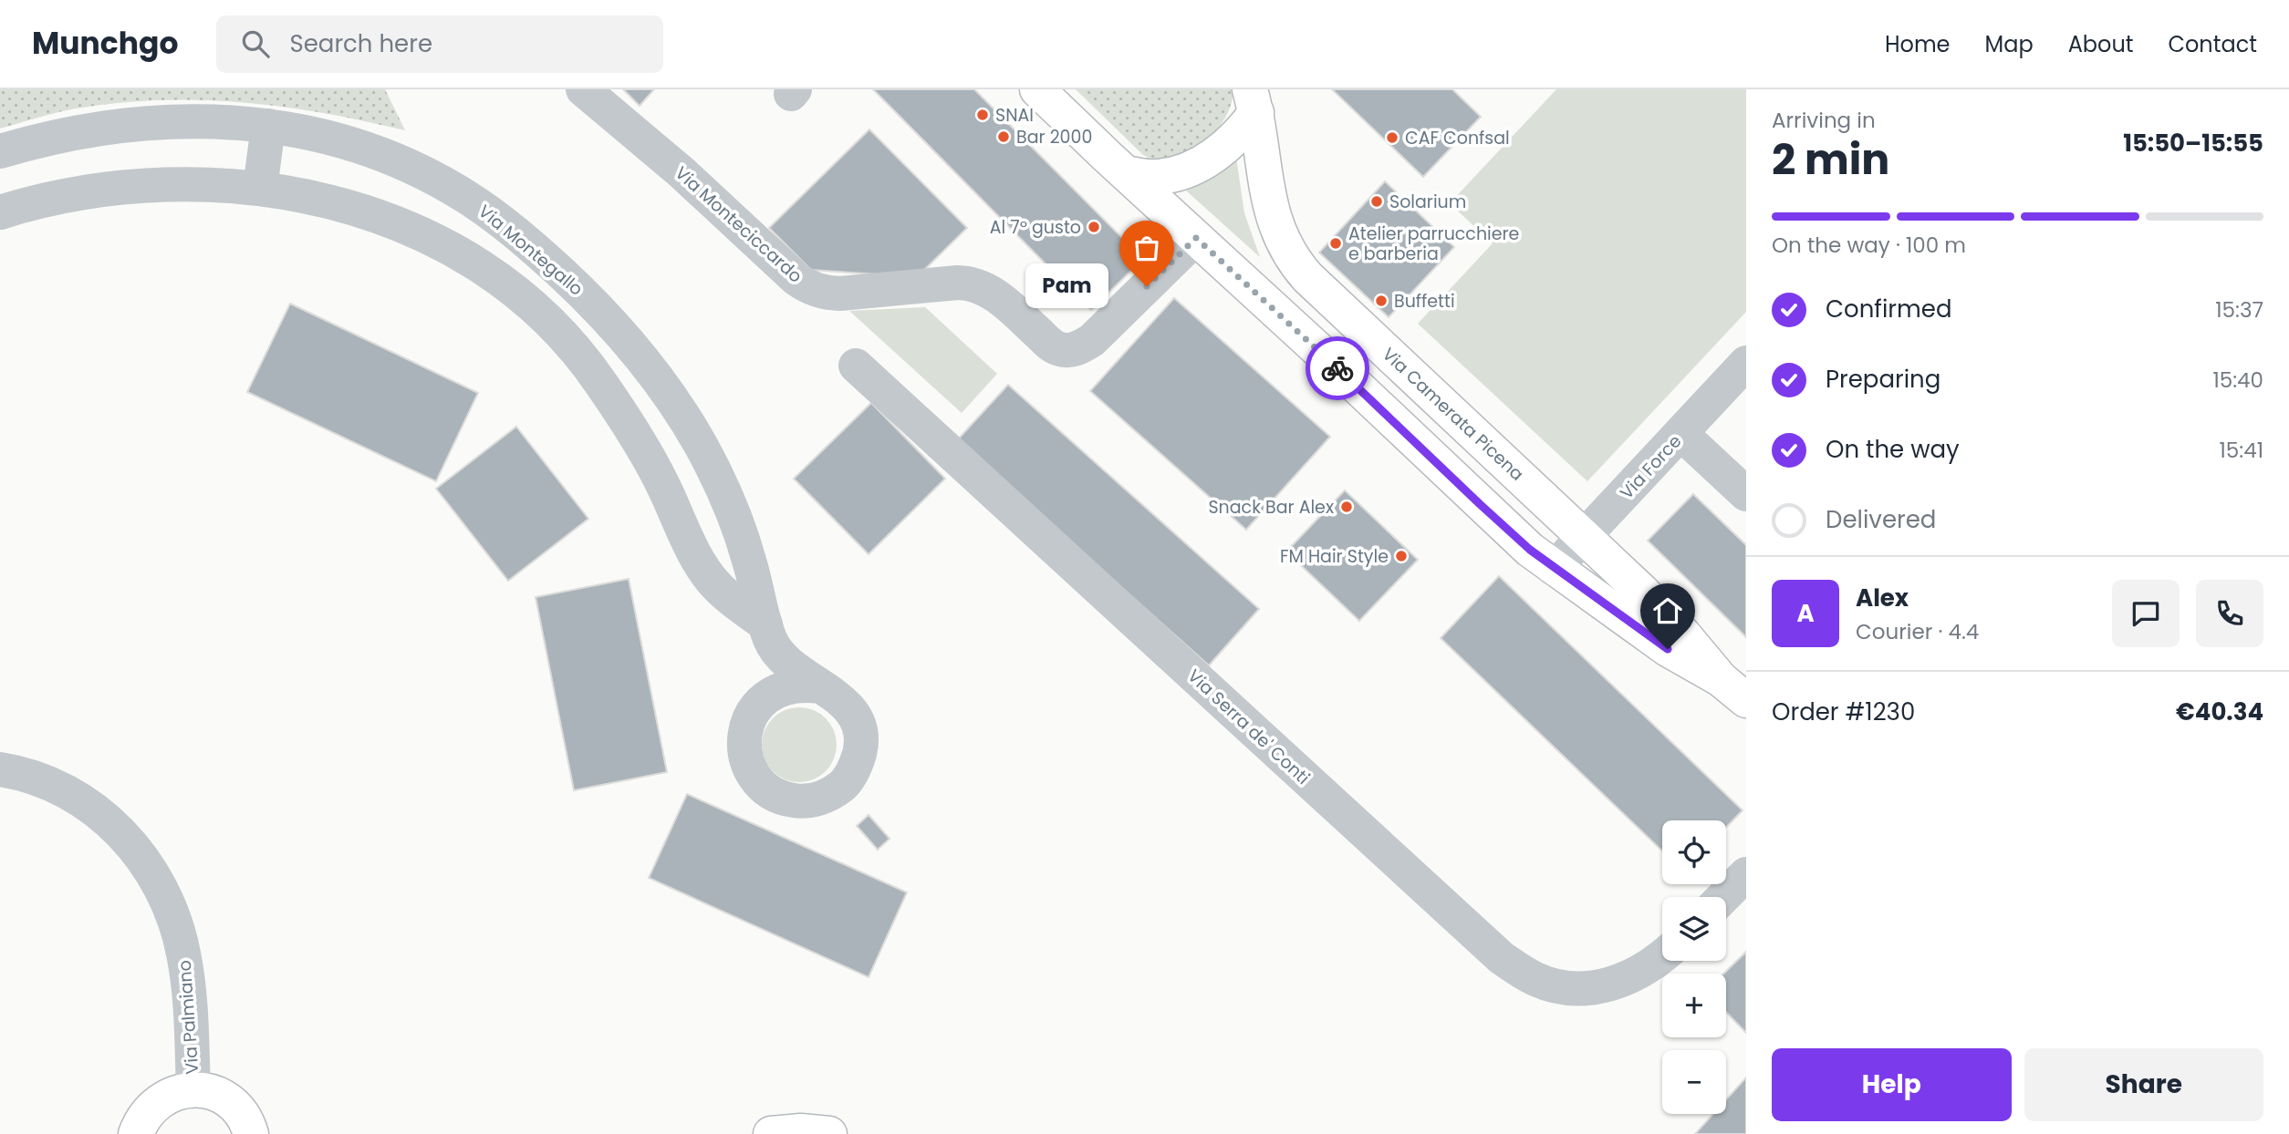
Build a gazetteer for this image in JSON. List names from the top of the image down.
{
  "streets": {
    "main road": ["Via Camerata Picena"],
    "street": [
      "Via Monteciccardo",
      "Via Montegallo",
      "Via Force",
      "Via Serra de' Conti",
      "Via Palmiano"
    ]
  },
  "crossings": [
    ["Via Monteciccardo", "Via Camerata Picena"],
    ["Via Camerata Picena", "Via Force"]
  ],
  "places": [
    "SNAI",
    "Bar 2000",
    "CAF Confsal",
    "Solarium",
    "Al 7º gusto",
    "Atelier parrucchiere e barberia",
    "Pam",
    "Buffetti",
    "Snack Bar Alex",
    "FM Hair Style"
  ],
  "page": {
    "header": "Munchgo",
    "search": "Search here",
    "nav": [
      "Home",
      "Map",
      "About",
      "Contact"
    ],
    "heading": ["2 min", "Arriving in", "15:50–15:55"],
    "panel": [
      "Alex",
      "Courier · 4.4",
      "Order #1230",
      "€40.34"
    ],
    "bar": "On the way · 100 m",
    "bubble": "Pam",
    "list": [
      ["Confirmed", "15:37"],
      ["Preparing", "15:40"],
      ["On the way", "15:41"],
      "Delivered"
    ],
    "round": "A",
    "map_buttons": ["+", "−"],
    "buttons": ["Help", "Share"]
  }
}
